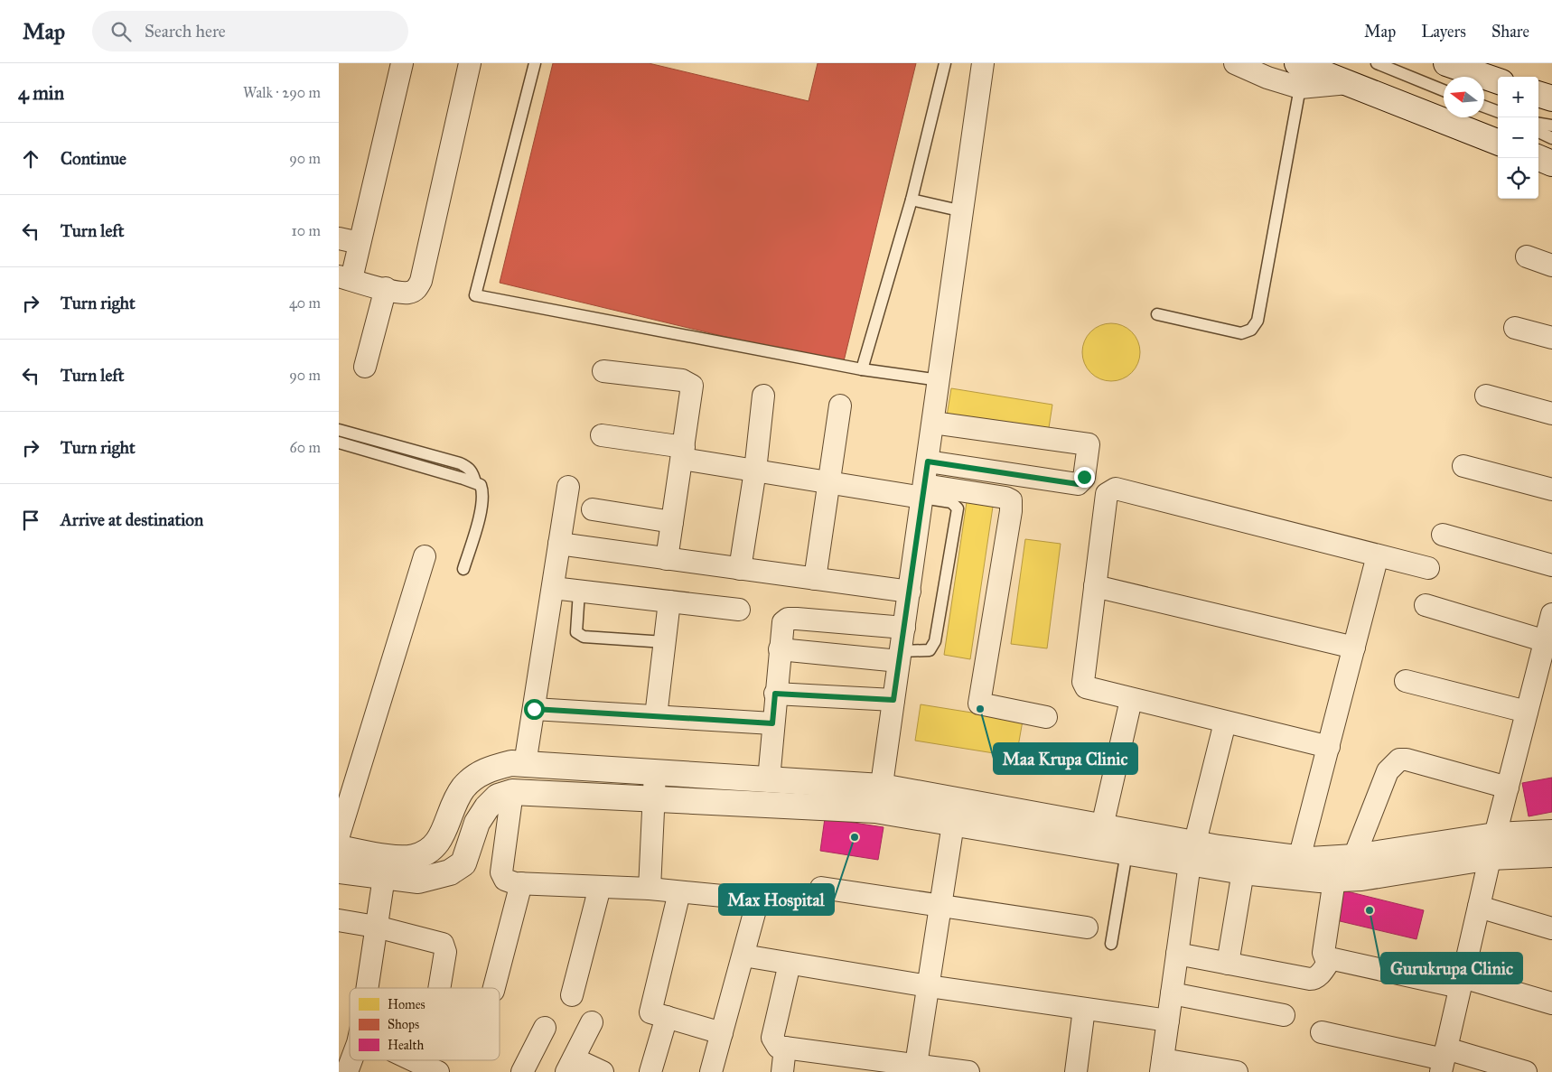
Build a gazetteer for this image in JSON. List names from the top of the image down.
{
  "places": ["Maa Krupa Clinic", "Max Hospital", "Gurukrupa Clinic"],
  "legend": ["Homes", "Shops", "Health"],
  "north": "left",
  "page": {
    "header": "Map",
    "search": "Search here",
    "nav": ["Map", "Layers", "Share"],
    "heading": ["4 min", "Walk · 290 m"],
    "map_buttons": ["+", "−"],
    "list": [
      ["Continue", "90 m"],
      ["Turn left", "10 m"],
      ["Turn right", "40 m"],
      ["Turn left", "90 m"],
      ["Turn right", "60 m"],
      "Arrive at destination"
    ]
  }
}
